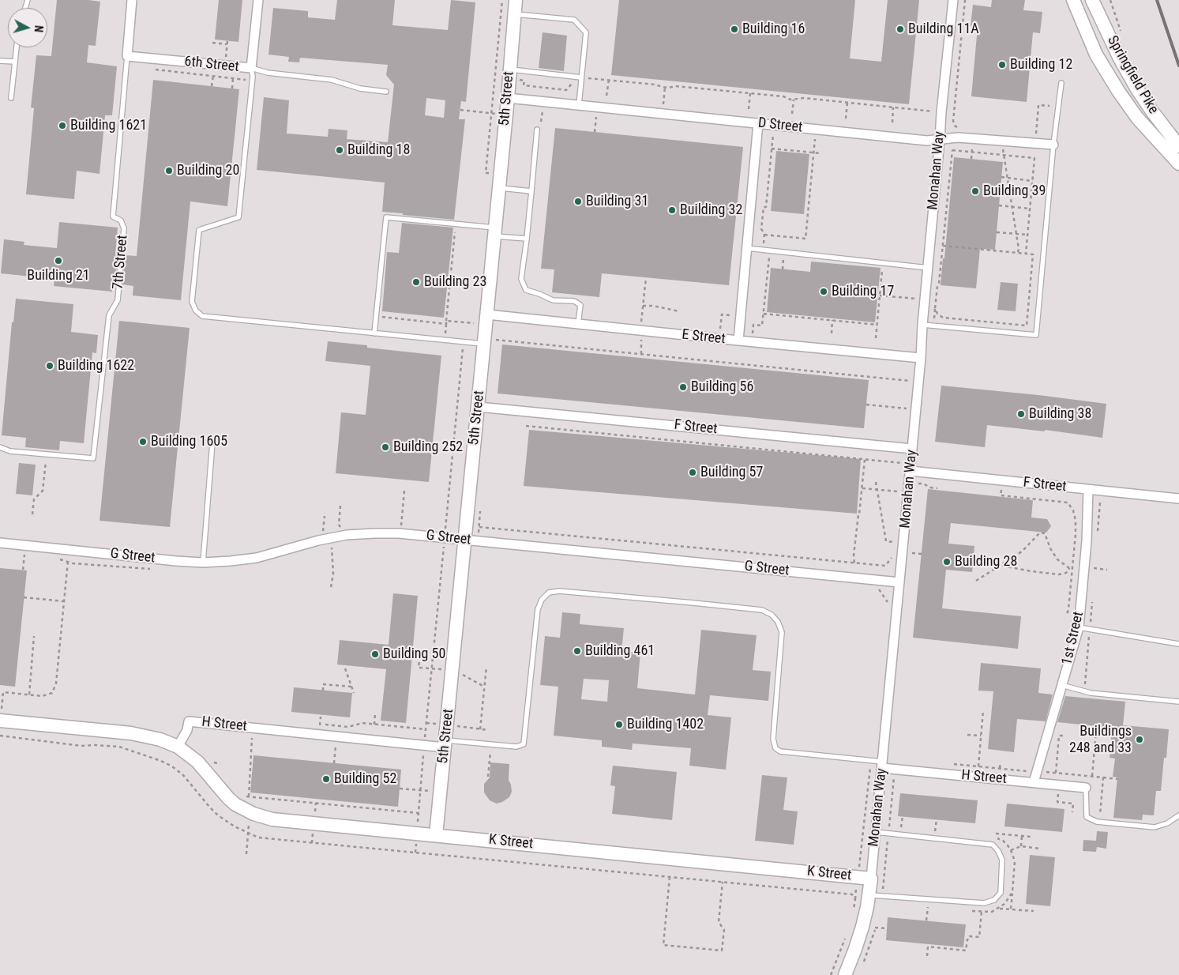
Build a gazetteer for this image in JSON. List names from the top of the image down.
{
  "streets": {
    "street": [
      "6th Street",
      "Springfield Pike",
      "5th Street",
      "D Street",
      "Monahan Way",
      "7th Street",
      "E Street",
      "F Street",
      "G Street",
      "1st Street",
      "H Street",
      "K Street"
    ]
  },
  "crossings": [
    ["6th Street", "7th Street"],
    ["5th Street", "D Street"],
    ["5th Street", "E Street"],
    ["5th Street", "F Street"],
    ["5th Street", "G Street"],
    ["5th Street", "H Street"],
    ["5th Street", "K Street"],
    ["D Street", "Monahan Way"],
    ["Monahan Way", "E Street"],
    ["Monahan Way", "F Street"],
    ["Monahan Way", "G Street"],
    ["Monahan Way", "H Street"],
    ["Monahan Way", "K Street"],
    ["F Street", "1st Street"],
    ["1st Street", "H Street"],
    ["H Street", "K Street"]
  ],
  "places": [
    "Building 16",
    "Building 11A",
    "Building 12",
    "Building 1621",
    "Building 18",
    "Building 20",
    "Building 39",
    "Building 31",
    "Building 32",
    "Building 21",
    "Building 23",
    "Building 17",
    "Building 1622",
    "Building 56",
    "Building 38",
    "Building 1605",
    "Building 252",
    "Building 57",
    "Building 28",
    "Building 461",
    "Building 50",
    "Building 1402",
    "Buildings 248 and 33",
    "Building 52"
  ],
  "north": "right"
}
